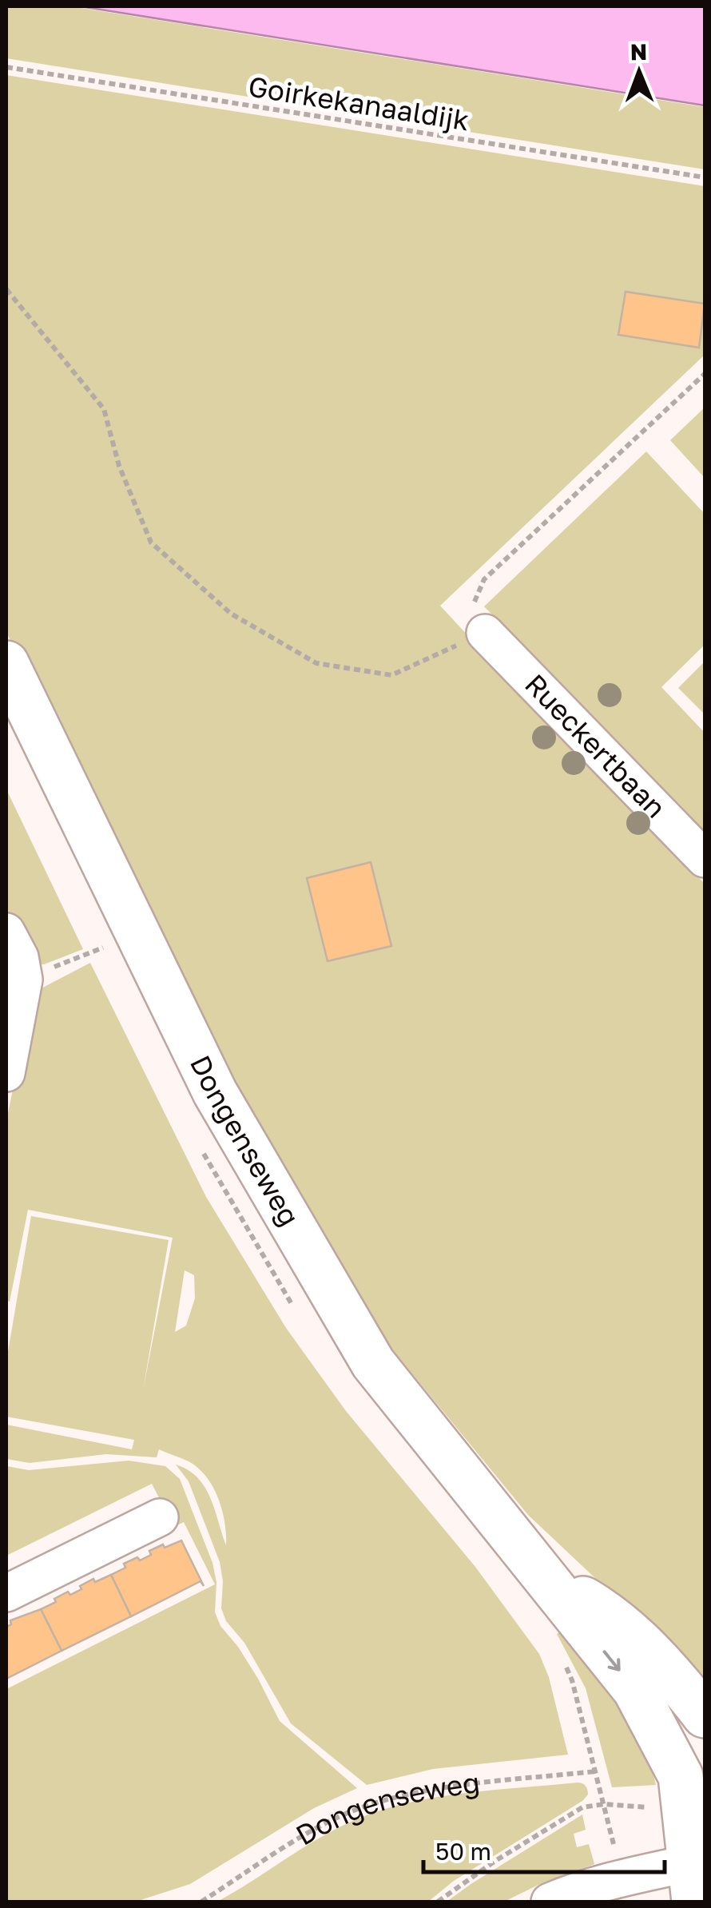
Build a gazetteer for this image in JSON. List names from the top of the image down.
{
  "streets": {
    "main road": ["Dongenseweg"],
    "street": ["Rueckertbaan"],
    "path": ["Goirkekanaaldijk"]
  },
  "scale_bar": "50 m",
  "north": "top"
}
